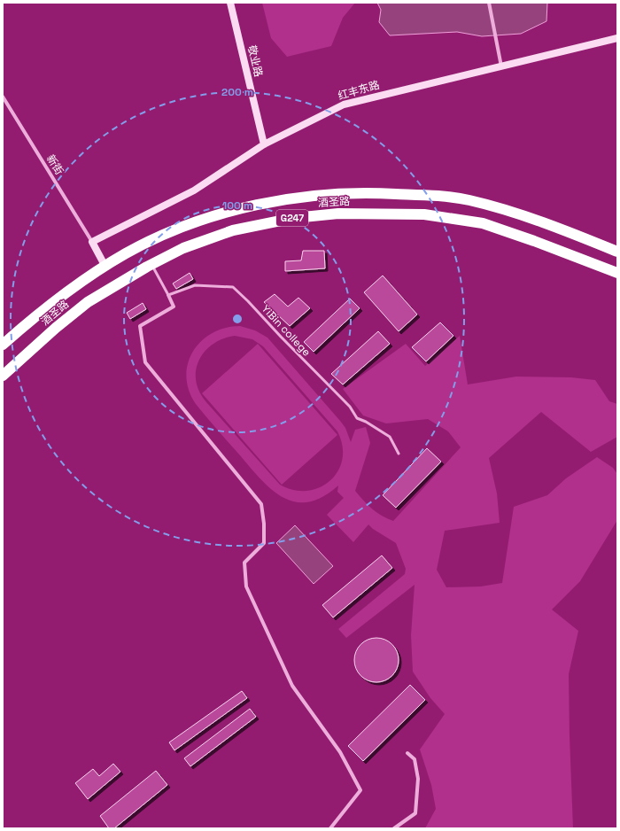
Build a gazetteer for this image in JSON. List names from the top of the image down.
{
  "streets": {
    "highway": ["酒圣路", "G247"],
    "street": ["敬业路", "红丰东路", "新街"],
    "lane": ["YiBin college"]
  },
  "crossings": [
    ["敬业路", "红丰东路"],
    ["红丰东路", "新街"]
  ],
  "rings": ["200 m", "100 m"]
}
